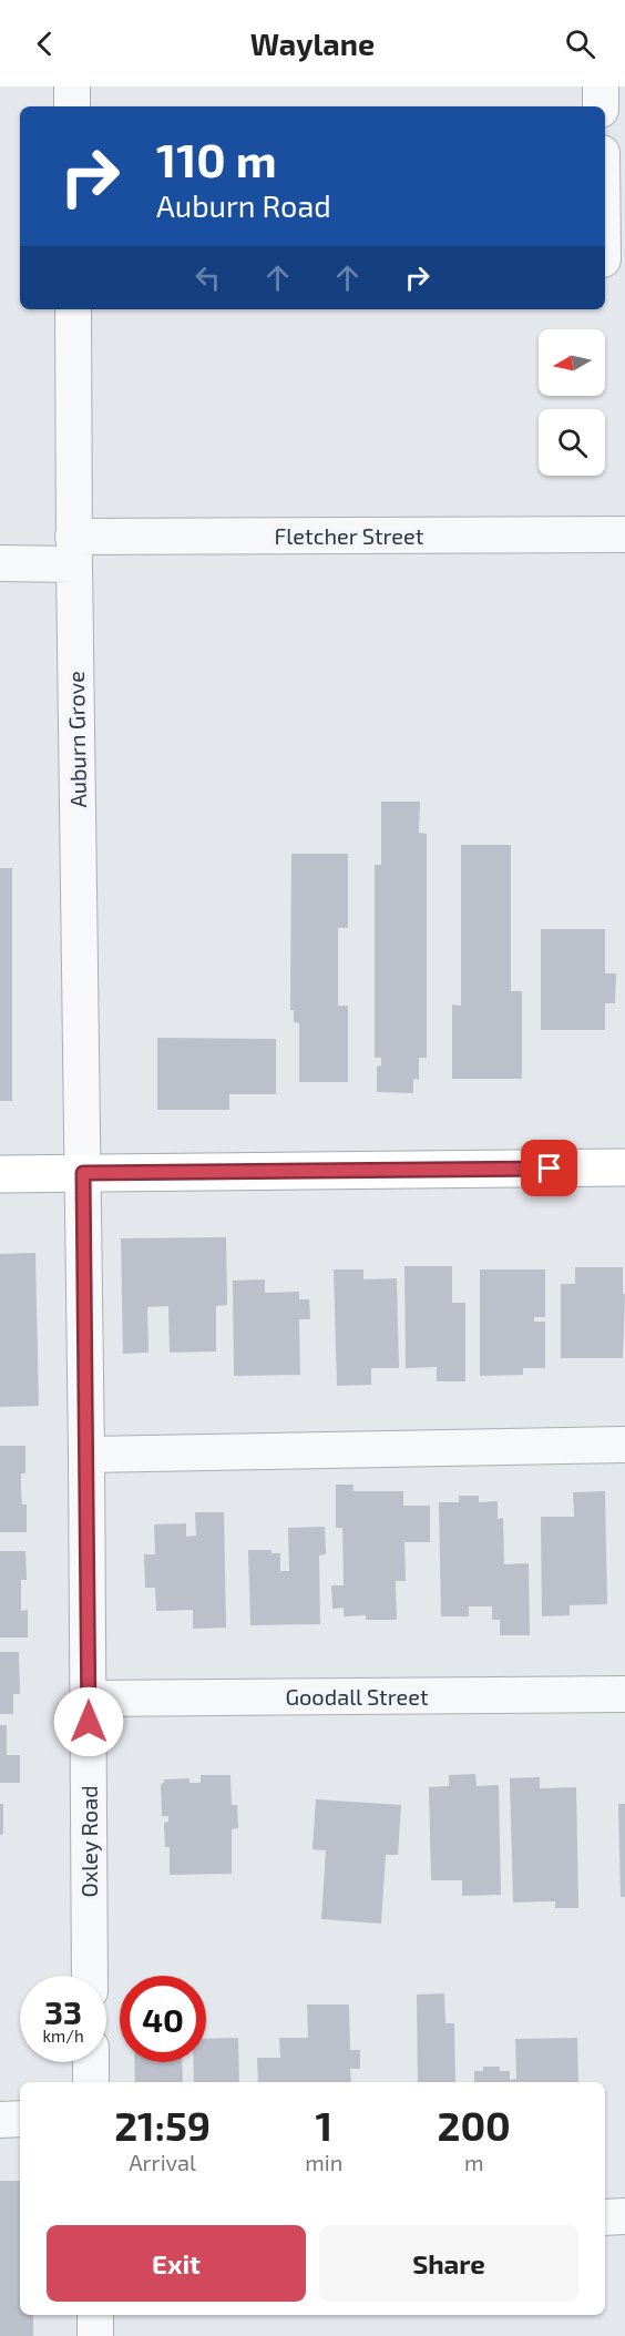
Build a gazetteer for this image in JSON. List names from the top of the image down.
{
  "streets": {
    "street": [
      "Fletcher Street",
      "Auburn Grove",
      "Goodall Street",
      "Oxley Road"
    ]
  },
  "crossings": [
    ["Fletcher Street", "Auburn Grove"],
    ["Auburn Grove", "Oxley Road"],
    ["Goodall Street", "Oxley Road"]
  ],
  "north": "left",
  "page": {
    "header": "Waylane",
    "turn": ["110 m", "Auburn Road"],
    "speed": "33 km/h",
    "limit": "40",
    "eta": [
      "21:59",
      "Arrival",
      "1",
      "min",
      "200",
      "m"
    ],
    "buttons": ["Exit", "Share"]
  }
}
